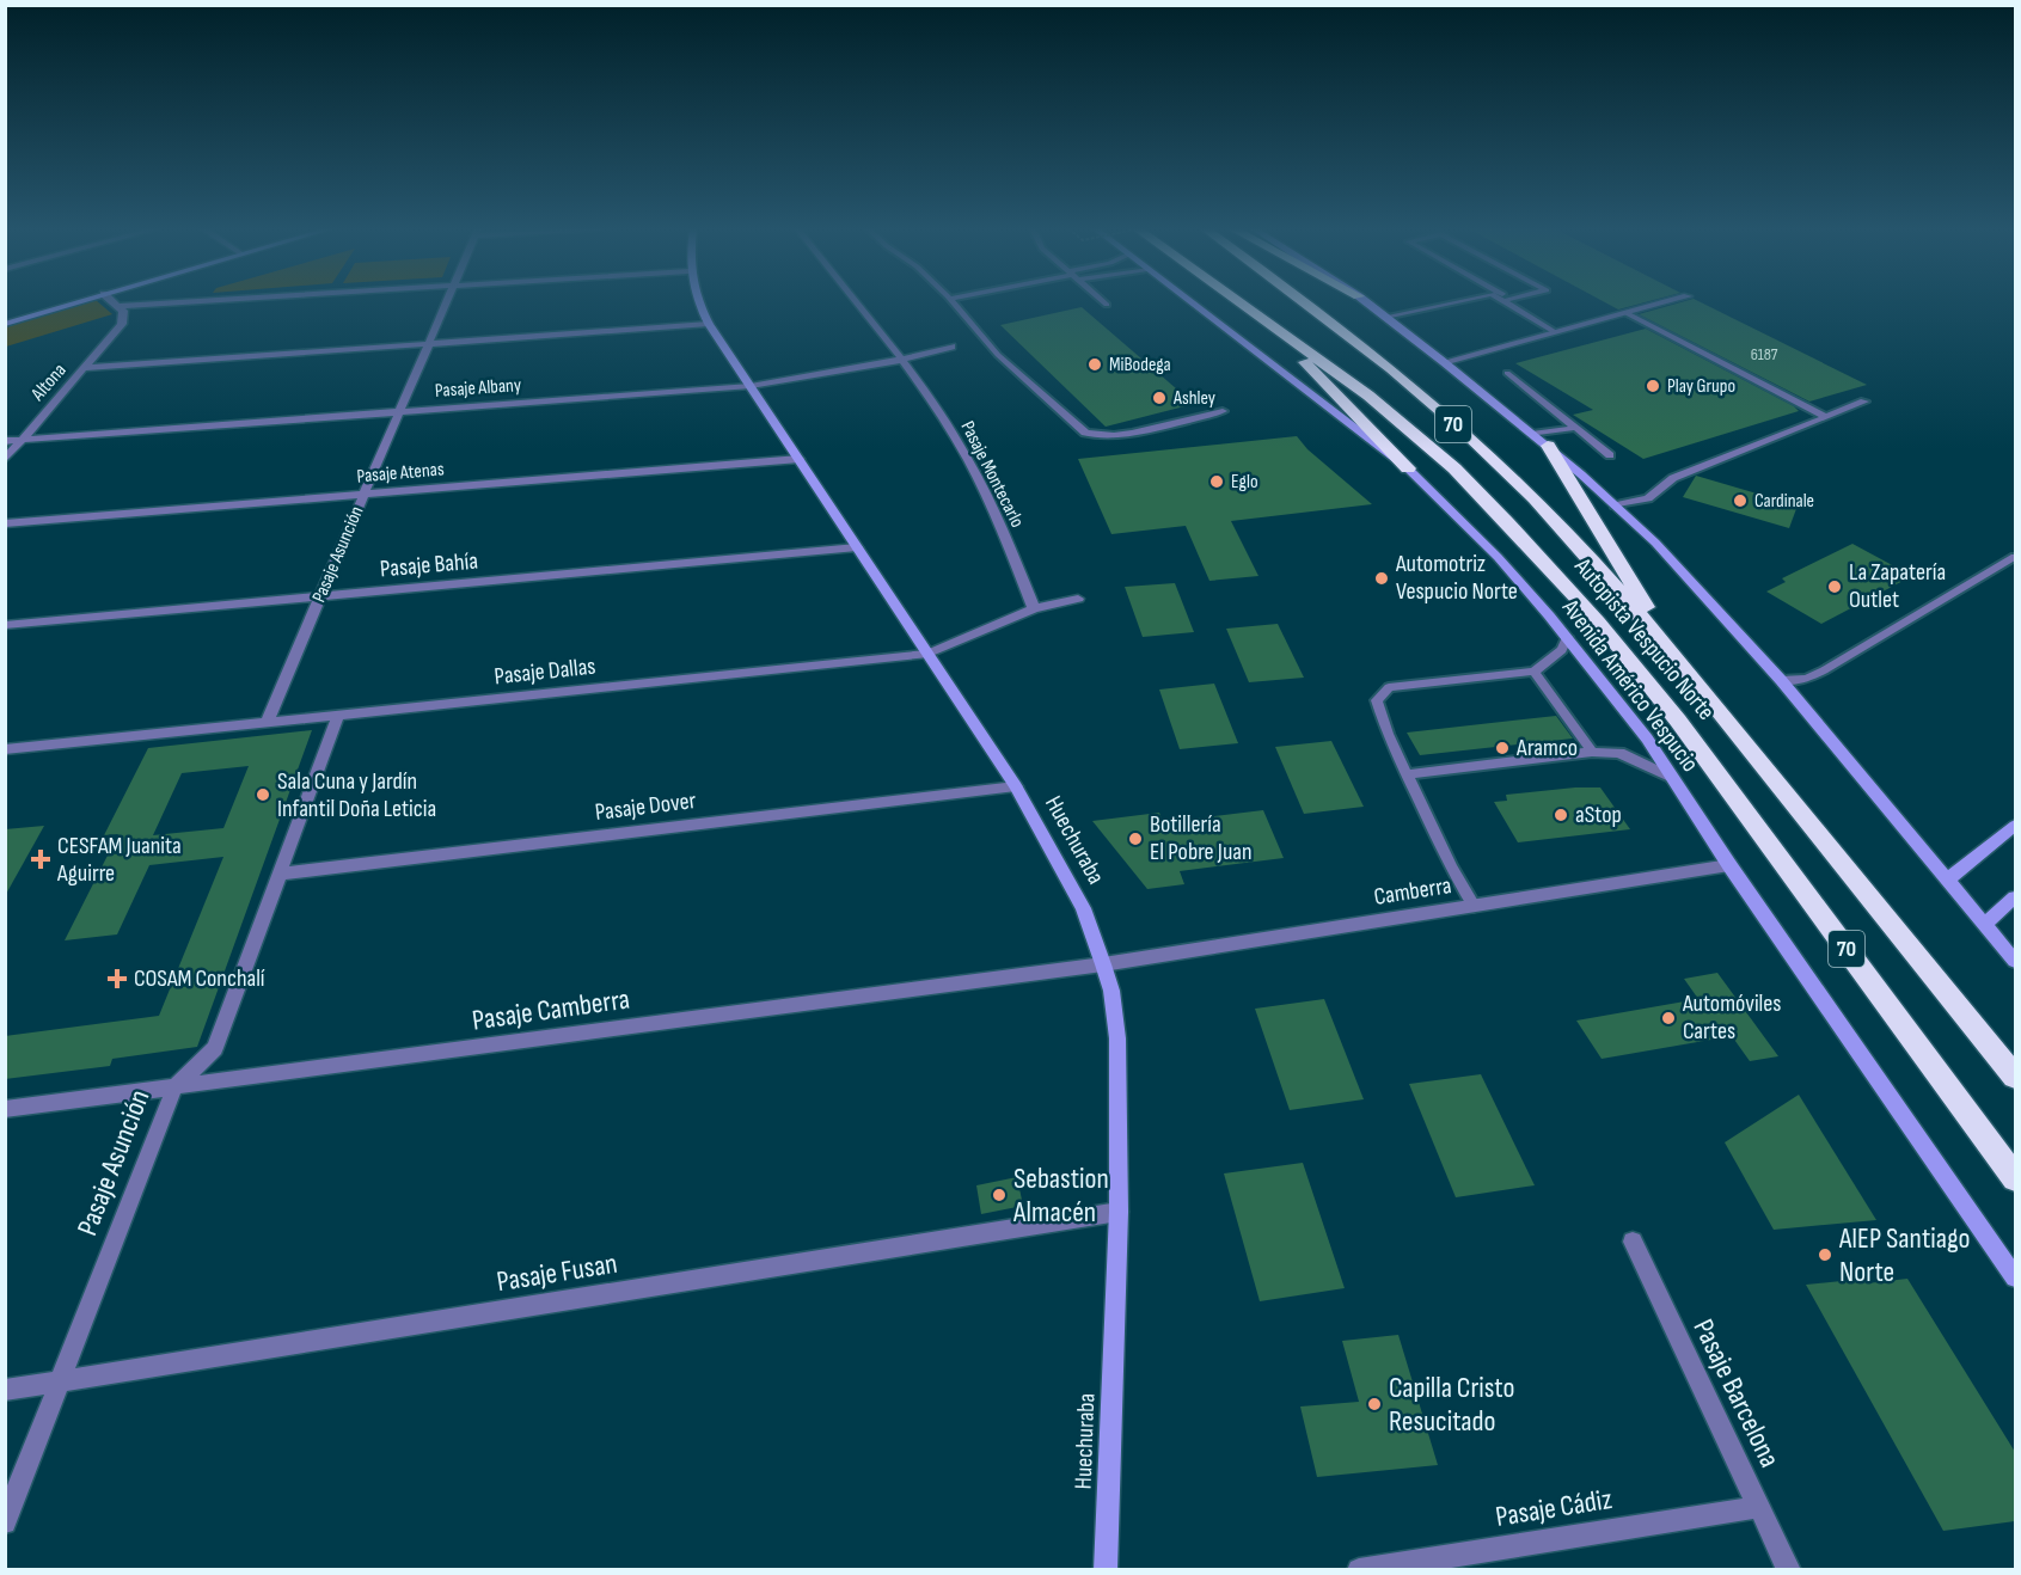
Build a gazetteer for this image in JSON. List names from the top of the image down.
{
  "streets": {
    "highway": ["70", "Autopista Vespucio Norte"],
    "main road": ["Avenida Américo Vespucio", "Huechuraba"],
    "street": [
      "Altona",
      "Pasaje Albany",
      "Pasaje Atenas",
      "Pasaje Montecarlo",
      "Pasaje Asunción",
      "Pasaje Bahía",
      "Pasaje Dallas",
      "Pasaje Dover",
      "Camberra",
      "Pasaje Camberra",
      "Pasaje Fusan",
      "Pasaje Barcelona",
      "Pasaje Cádiz"
    ]
  },
  "crossings": [
    ["Altona", "Pasaje Albany"],
    ["Pasaje Albany", "Pasaje Montecarlo"],
    ["Pasaje Albany", "Pasaje Asunción"],
    ["Pasaje Albany", "Huechuraba"],
    ["Pasaje Atenas", "Pasaje Asunción"],
    ["Pasaje Atenas", "Huechuraba"],
    ["Pasaje Montecarlo", "Pasaje Dallas"],
    ["Pasaje Asunción", "Pasaje Bahía"],
    ["Pasaje Asunción", "Pasaje Dallas"],
    ["Pasaje Asunción", "Pasaje Dover"],
    ["Pasaje Asunción", "Pasaje Camberra"],
    ["Pasaje Asunción", "Pasaje Fusan"],
    ["Pasaje Bahía", "Huechuraba"],
    ["Pasaje Dallas", "Huechuraba"],
    ["Avenida Américo Vespucio", "Camberra"],
    ["Pasaje Dover", "Huechuraba"],
    ["Huechuraba", "Camberra"],
    ["Huechuraba", "Pasaje Camberra"],
    ["Huechuraba", "Pasaje Fusan"],
    ["Camberra", "Pasaje Camberra"],
    ["Pasaje Barcelona", "Pasaje Cádiz"]
  ],
  "places": {
    "other": [
      "MiBodega",
      "Play Grupo",
      "Ashley",
      "Eglo",
      "Cardinale",
      "Automotriz Vespucio Norte",
      "La Zapatería Outlet",
      "Aramco",
      "Sala Cuna y Jardín Infantil Doña Leticia",
      "aStop",
      "Botillería El Pobre Juan",
      "Automóviles Cartes",
      "Sebastion Almacén",
      "AIEP Santiago Norte",
      "Capilla Cristo Resucitado"
    ],
    "health": ["CESFAM Juanita Aguirre", "COSAM Conchalí"]
  },
  "house_numbers": ["6187"]
}
